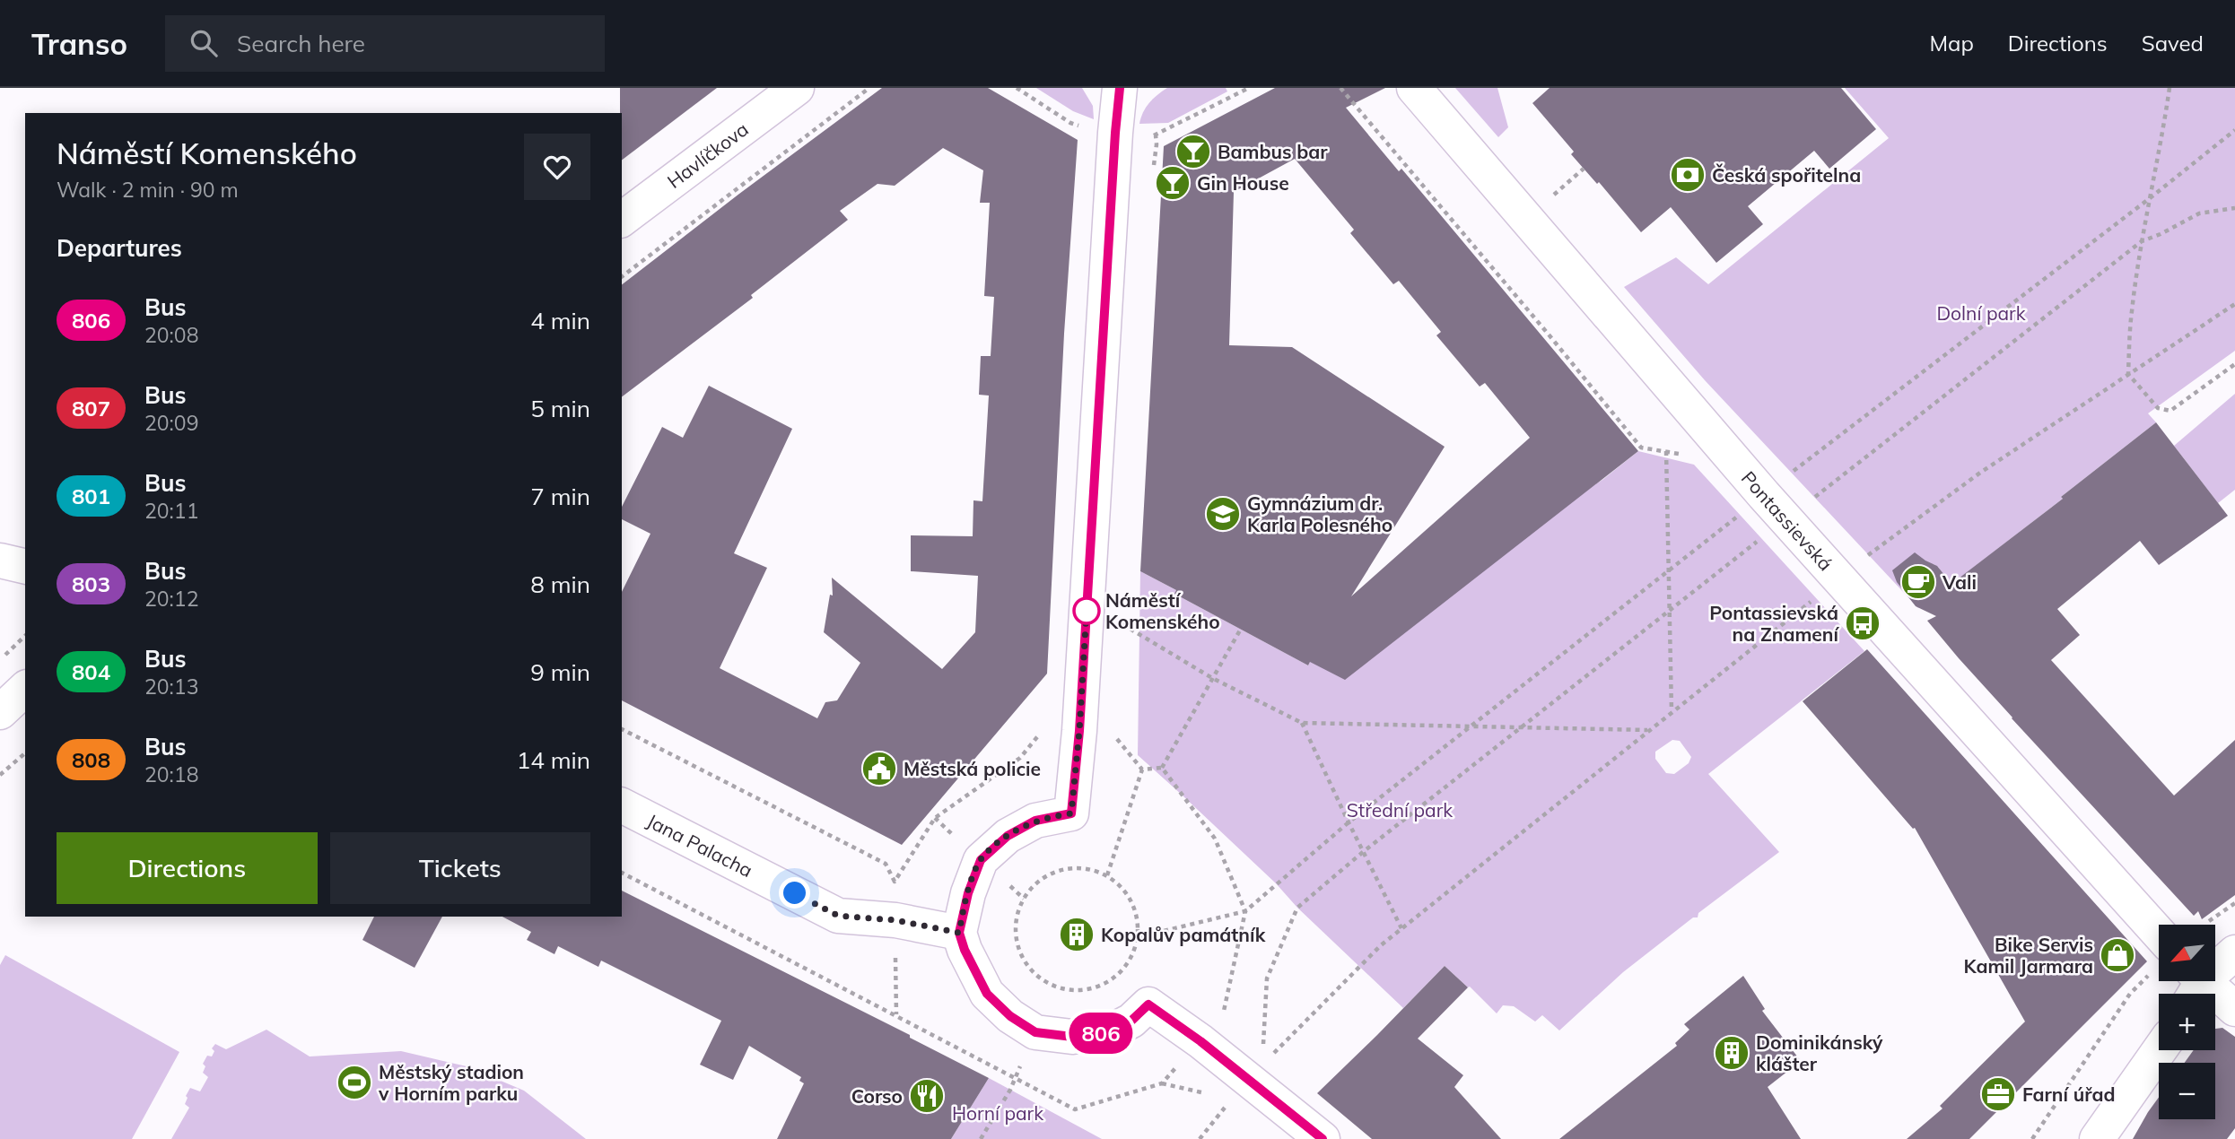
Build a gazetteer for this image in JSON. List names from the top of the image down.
{
  "streets": {
    "street": ["Havlíčkova", "Pontassievská", "Jana Palacha"]
  },
  "parks": ["Dolní park", "Střední park", "Horní park"],
  "places": {
    "bar": ["Bambus bar", "Gin House"],
    "bank": ["Česká spořitelna"],
    "school or university": ["Gymnázium dr. Karla Polesného"],
    "cafe": ["Vali"],
    "other": ["Náměstí Komenského"],
    "bus stop": ["Pontassievská na Znamení"],
    "public building": ["Městská policie"],
    "building": ["Kopalův památník", "Dominikánský klášter"],
    "shop": ["Bike Servis Kamil Jarmara"],
    "sports": ["Městský stadion v Horním parku"],
    "office": ["Farní úřad"],
    "restaurant": ["Corso"]
  },
  "lines": ["bus line 806"],
  "north": "bottom left",
  "page": {
    "header": "Transo",
    "search": "Search here",
    "nav": ["Map", "Directions", "Saved"],
    "on_map": "806",
    "heading": [
      ["Náměstí Komenského", "Walk · 2 min · 90 m"],
      "Departures"
    ],
    "list": [
      {
        "mark": "806",
        "name": "Bus",
        "note": "20:08",
        "value": "4 min"
      },
      {
        "mark": "807",
        "name": "Bus",
        "note": "20:09",
        "value": "5 min"
      },
      {
        "mark": "801",
        "name": "Bus",
        "note": "20:11",
        "value": "7 min"
      },
      {
        "mark": "803",
        "name": "Bus",
        "note": "20:12",
        "value": "8 min"
      },
      {
        "mark": "804",
        "name": "Bus",
        "note": "20:13",
        "value": "9 min"
      },
      {
        "mark": "808",
        "name": "Bus",
        "note": "20:18",
        "value": "14 min"
      }
    ],
    "buttons": ["Directions", "Tickets"],
    "map_buttons": ["+", "−"]
  }
}
